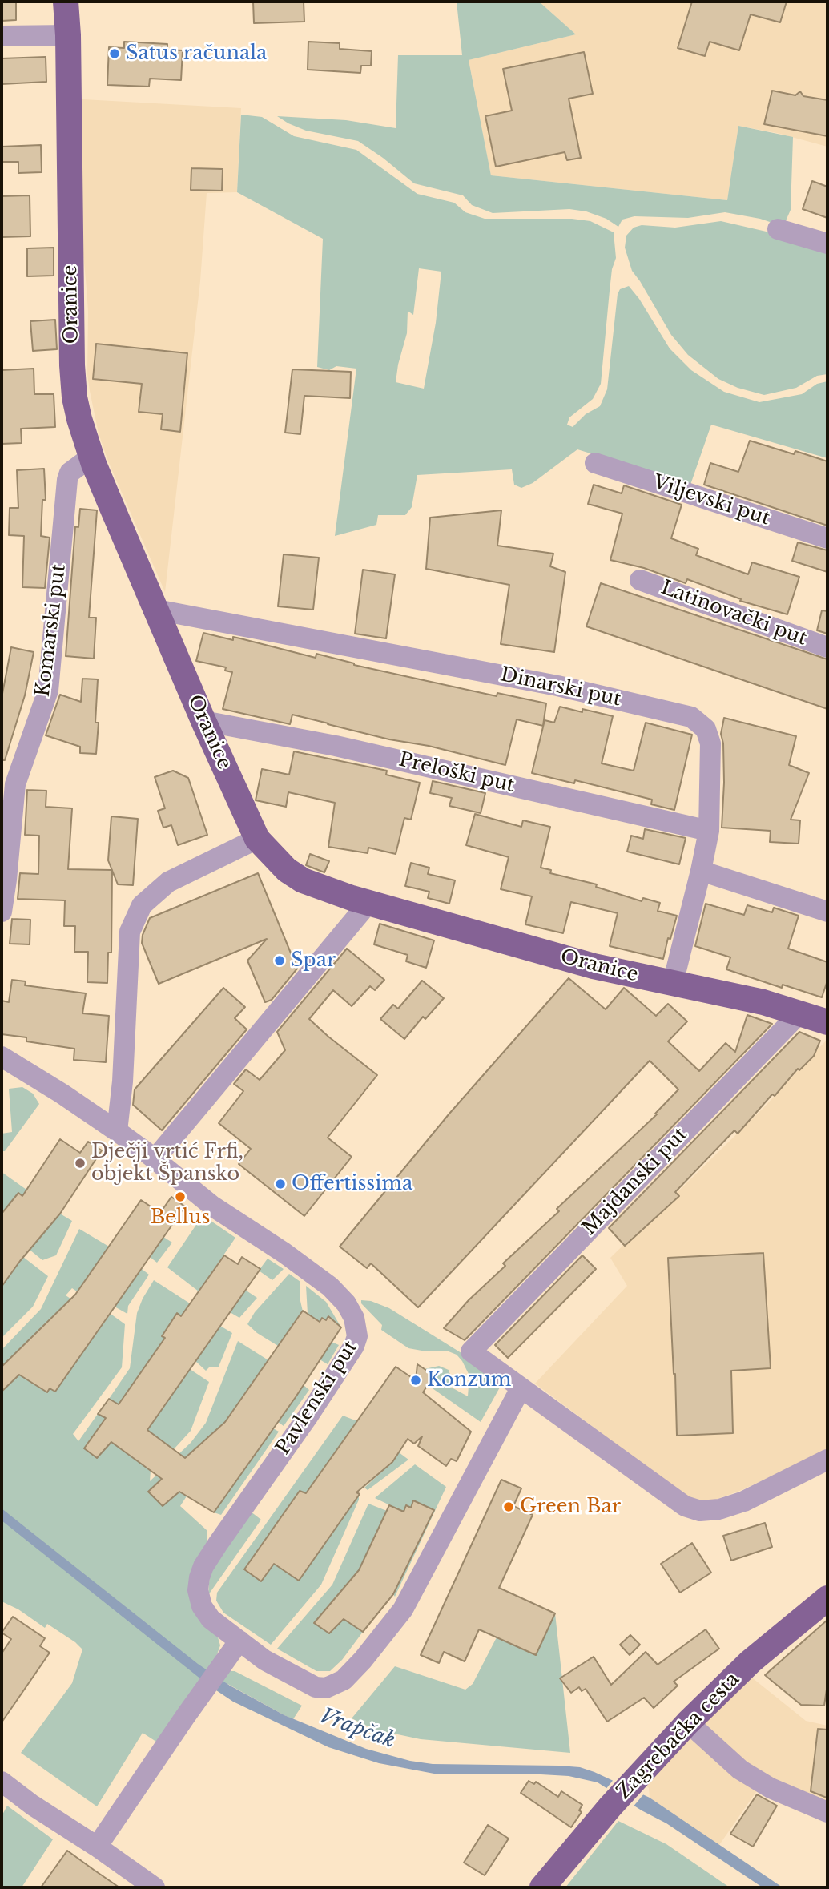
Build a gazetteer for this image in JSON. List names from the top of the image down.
{
  "streets": {
    "main road": ["Oranice", "Zagrebačka cesta"],
    "street": [
      "Viljevski put",
      "Latinovački put",
      "Komarski put",
      "Dinarski put",
      "Preloški put",
      "Majdanski put",
      "Pavlenski put"
    ]
  },
  "crossings": [
    ["Oranice", "Komarski put"],
    ["Oranice", "Dinarski put"],
    ["Oranice", "Preloški put"],
    ["Oranice", "Majdanski put"],
    ["Dinarski put", "Preloški put"],
    ["Majdanski put", "Pavlenski put"]
  ],
  "water": ["Vrapčak"],
  "places": [
    "Satus računala",
    "Spar",
    "Dječji vrtić Frfi, objekt Špansko",
    "Offertissima",
    "Bellus",
    "Konzum",
    "Green Bar"
  ]
}
